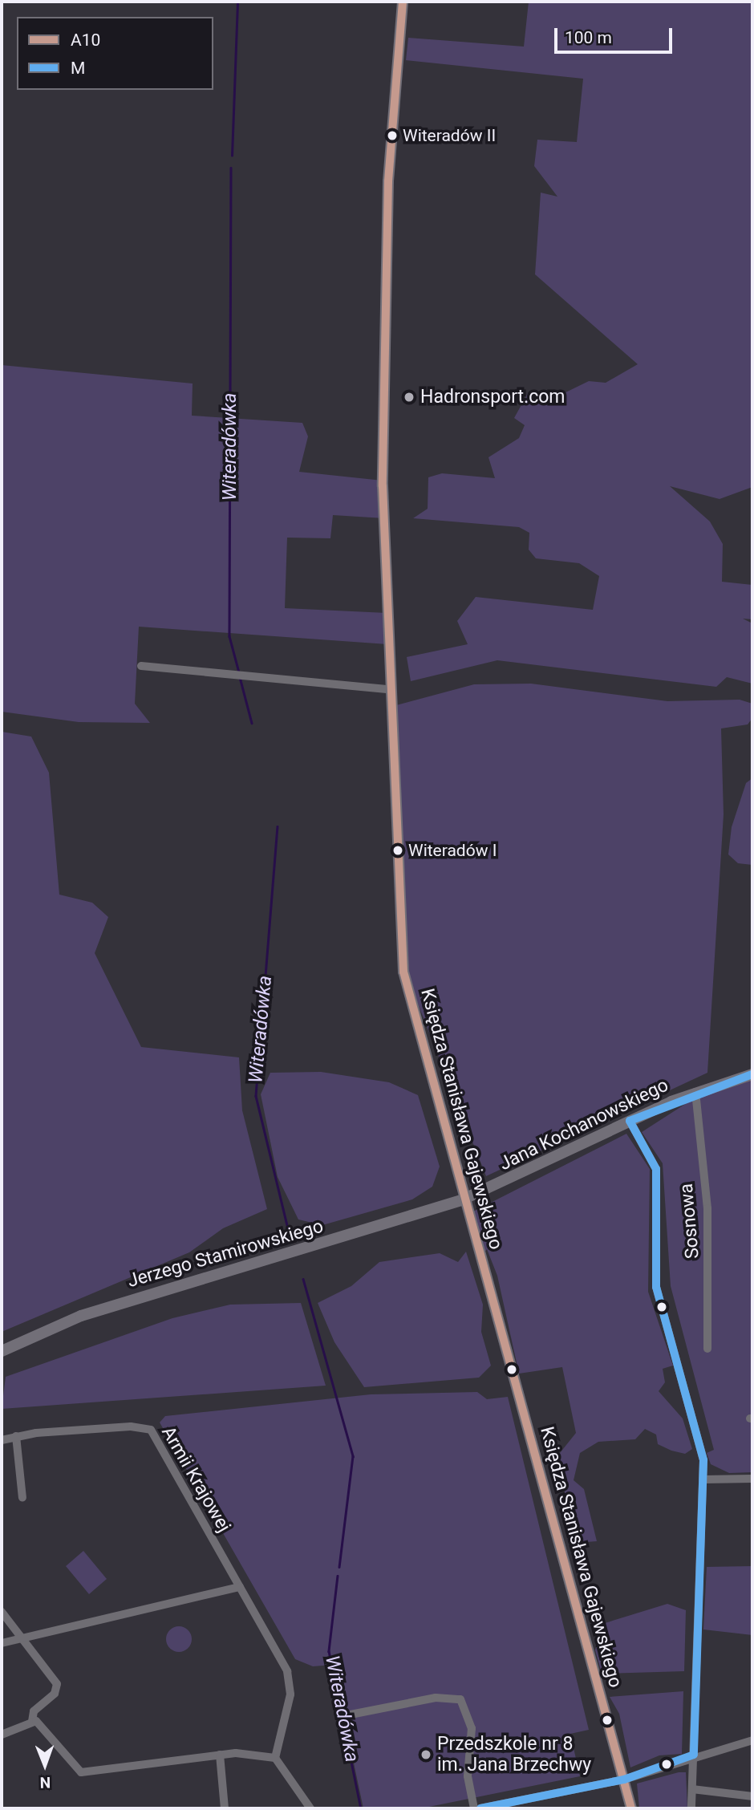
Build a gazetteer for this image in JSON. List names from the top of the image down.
{
  "streets": {
    "street": [
      "Księdza Stanisława Gajewskiego",
      "Jana Kochanowskiego",
      "Sosnowa",
      "Jerzego Stamirowskiego",
      "Armii Krajowej"
    ]
  },
  "crossings": [
    ["Księdza Stanisława Gajewskiego", "Jana Kochanowskiego"],
    ["Księdza Stanisława Gajewskiego", "Jerzego Stamirowskiego"],
    ["Jana Kochanowskiego", "Sosnowa"],
    ["Jana Kochanowskiego", "Jerzego Stamirowskiego"]
  ],
  "water": ["Witeradówka"],
  "places": [
    "Witeradów II",
    "Hadronsport.com",
    "Witeradów I",
    "Przedszkole nr 8 im. Jana Brzechwy"
  ],
  "lines": ["transit line A10", "transit line M"],
  "legend": ["A10", "M"],
  "scale_bar": "100 m",
  "north": "bottom"
}
